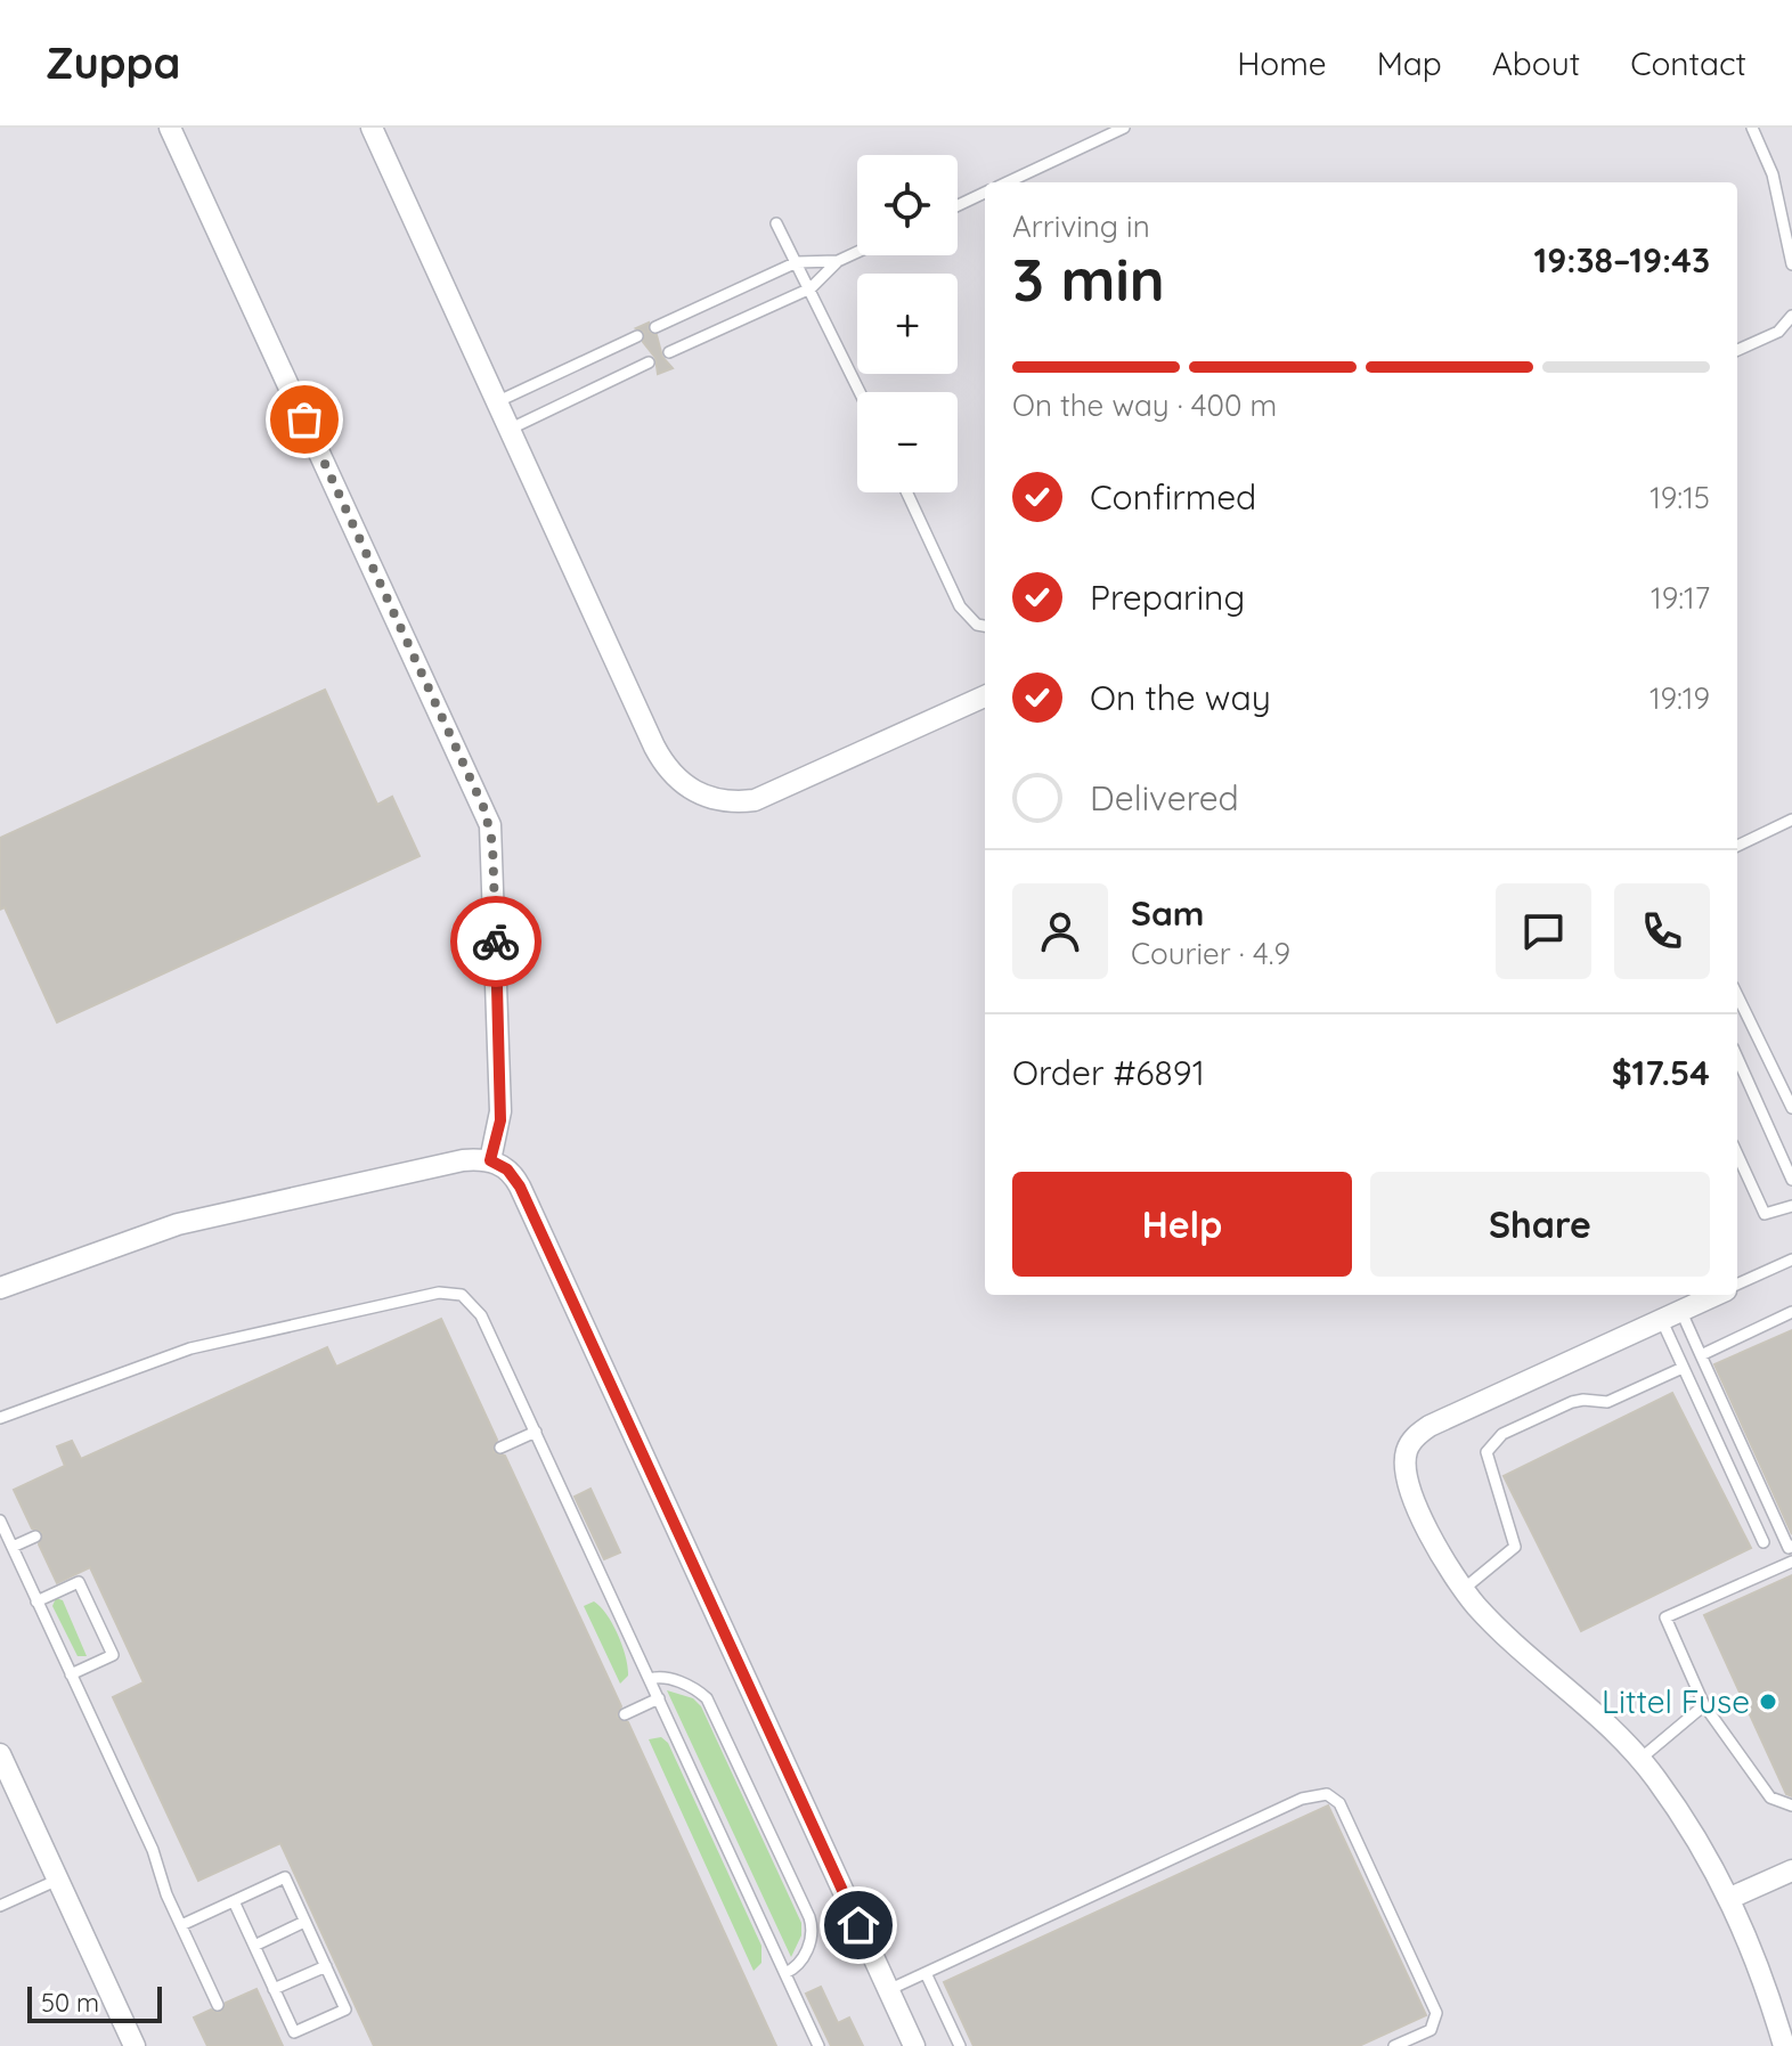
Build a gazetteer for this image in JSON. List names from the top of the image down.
{
  "places": ["Littel Fuse"],
  "scale_bar": "50 m",
  "page": {
    "header": "Zuppa",
    "nav": [
      "Home",
      "Map",
      "About",
      "Contact"
    ],
    "map_buttons": ["+", "−"],
    "heading": ["3 min", "Arriving in", "19:38–19:43"],
    "panel": [
      "Sam",
      "Courier · 4.9",
      "Order #6891",
      "$17.54"
    ],
    "bar": "On the way · 400 m",
    "list": [
      ["Confirmed", "19:15"],
      ["Preparing", "19:17"],
      ["On the way", "19:19"],
      "Delivered"
    ],
    "buttons": ["Help", "Share"],
    "scale": "50 m"
  }
}
